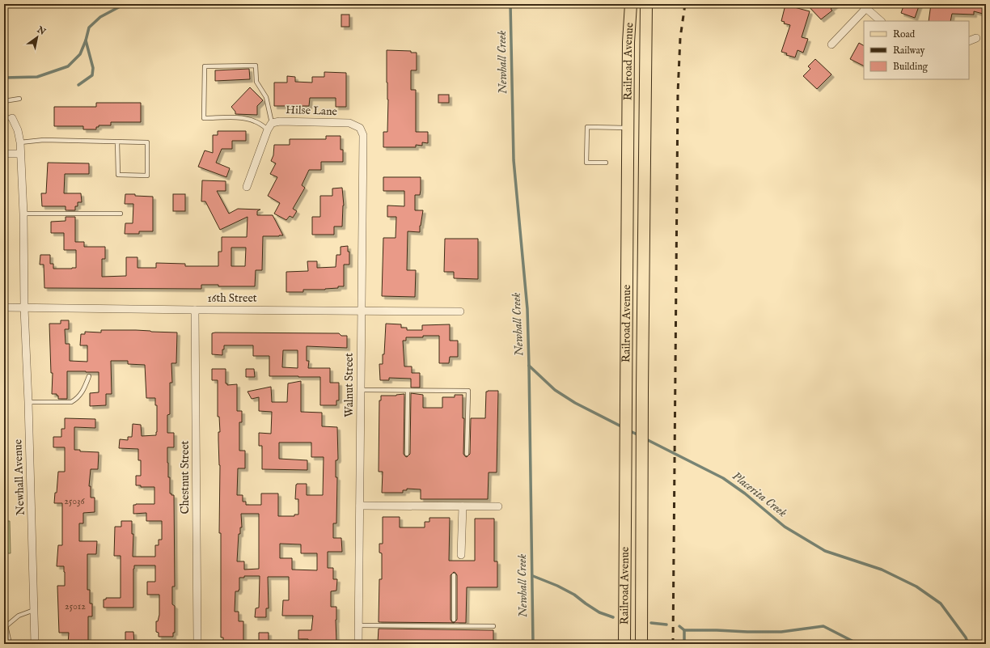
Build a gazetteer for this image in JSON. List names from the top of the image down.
{
  "streets": {
    "main road": ["Railroad Avenue"],
    "street": [
      "Hilse Lane",
      "16th Street",
      "Walnut Street",
      "Newhall Avenue",
      "Chestnut Street"
    ]
  },
  "crossings": [
    ["Hilse Lane", "Walnut Street"],
    ["16th Street", "Walnut Street"],
    ["16th Street", "Newhall Avenue"],
    ["16th Street", "Chestnut Street"]
  ],
  "water": ["Newhall Creek", "Placerita Creek"],
  "house_numbers": ["25036", "25012"],
  "legend": ["Road", "Railway", "Building"],
  "north": "top right"
}
